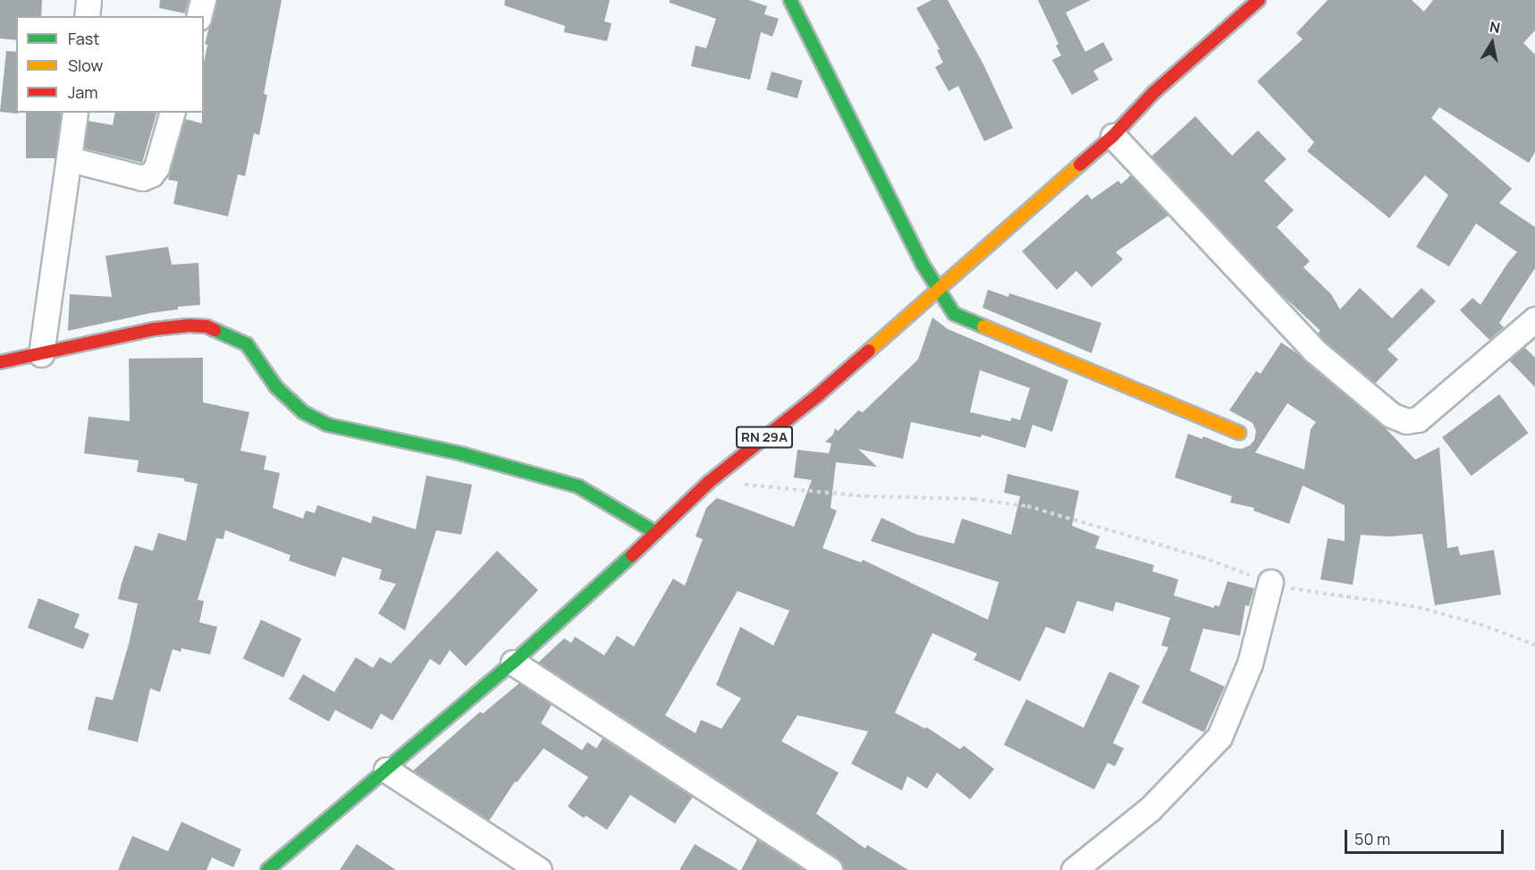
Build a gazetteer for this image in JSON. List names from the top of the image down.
{
  "streets": {
    "street": ["RN 29A"]
  },
  "legend": ["Fast", "Slow", "Jam"],
  "scale_bar": "50 m",
  "north": "top"
}
